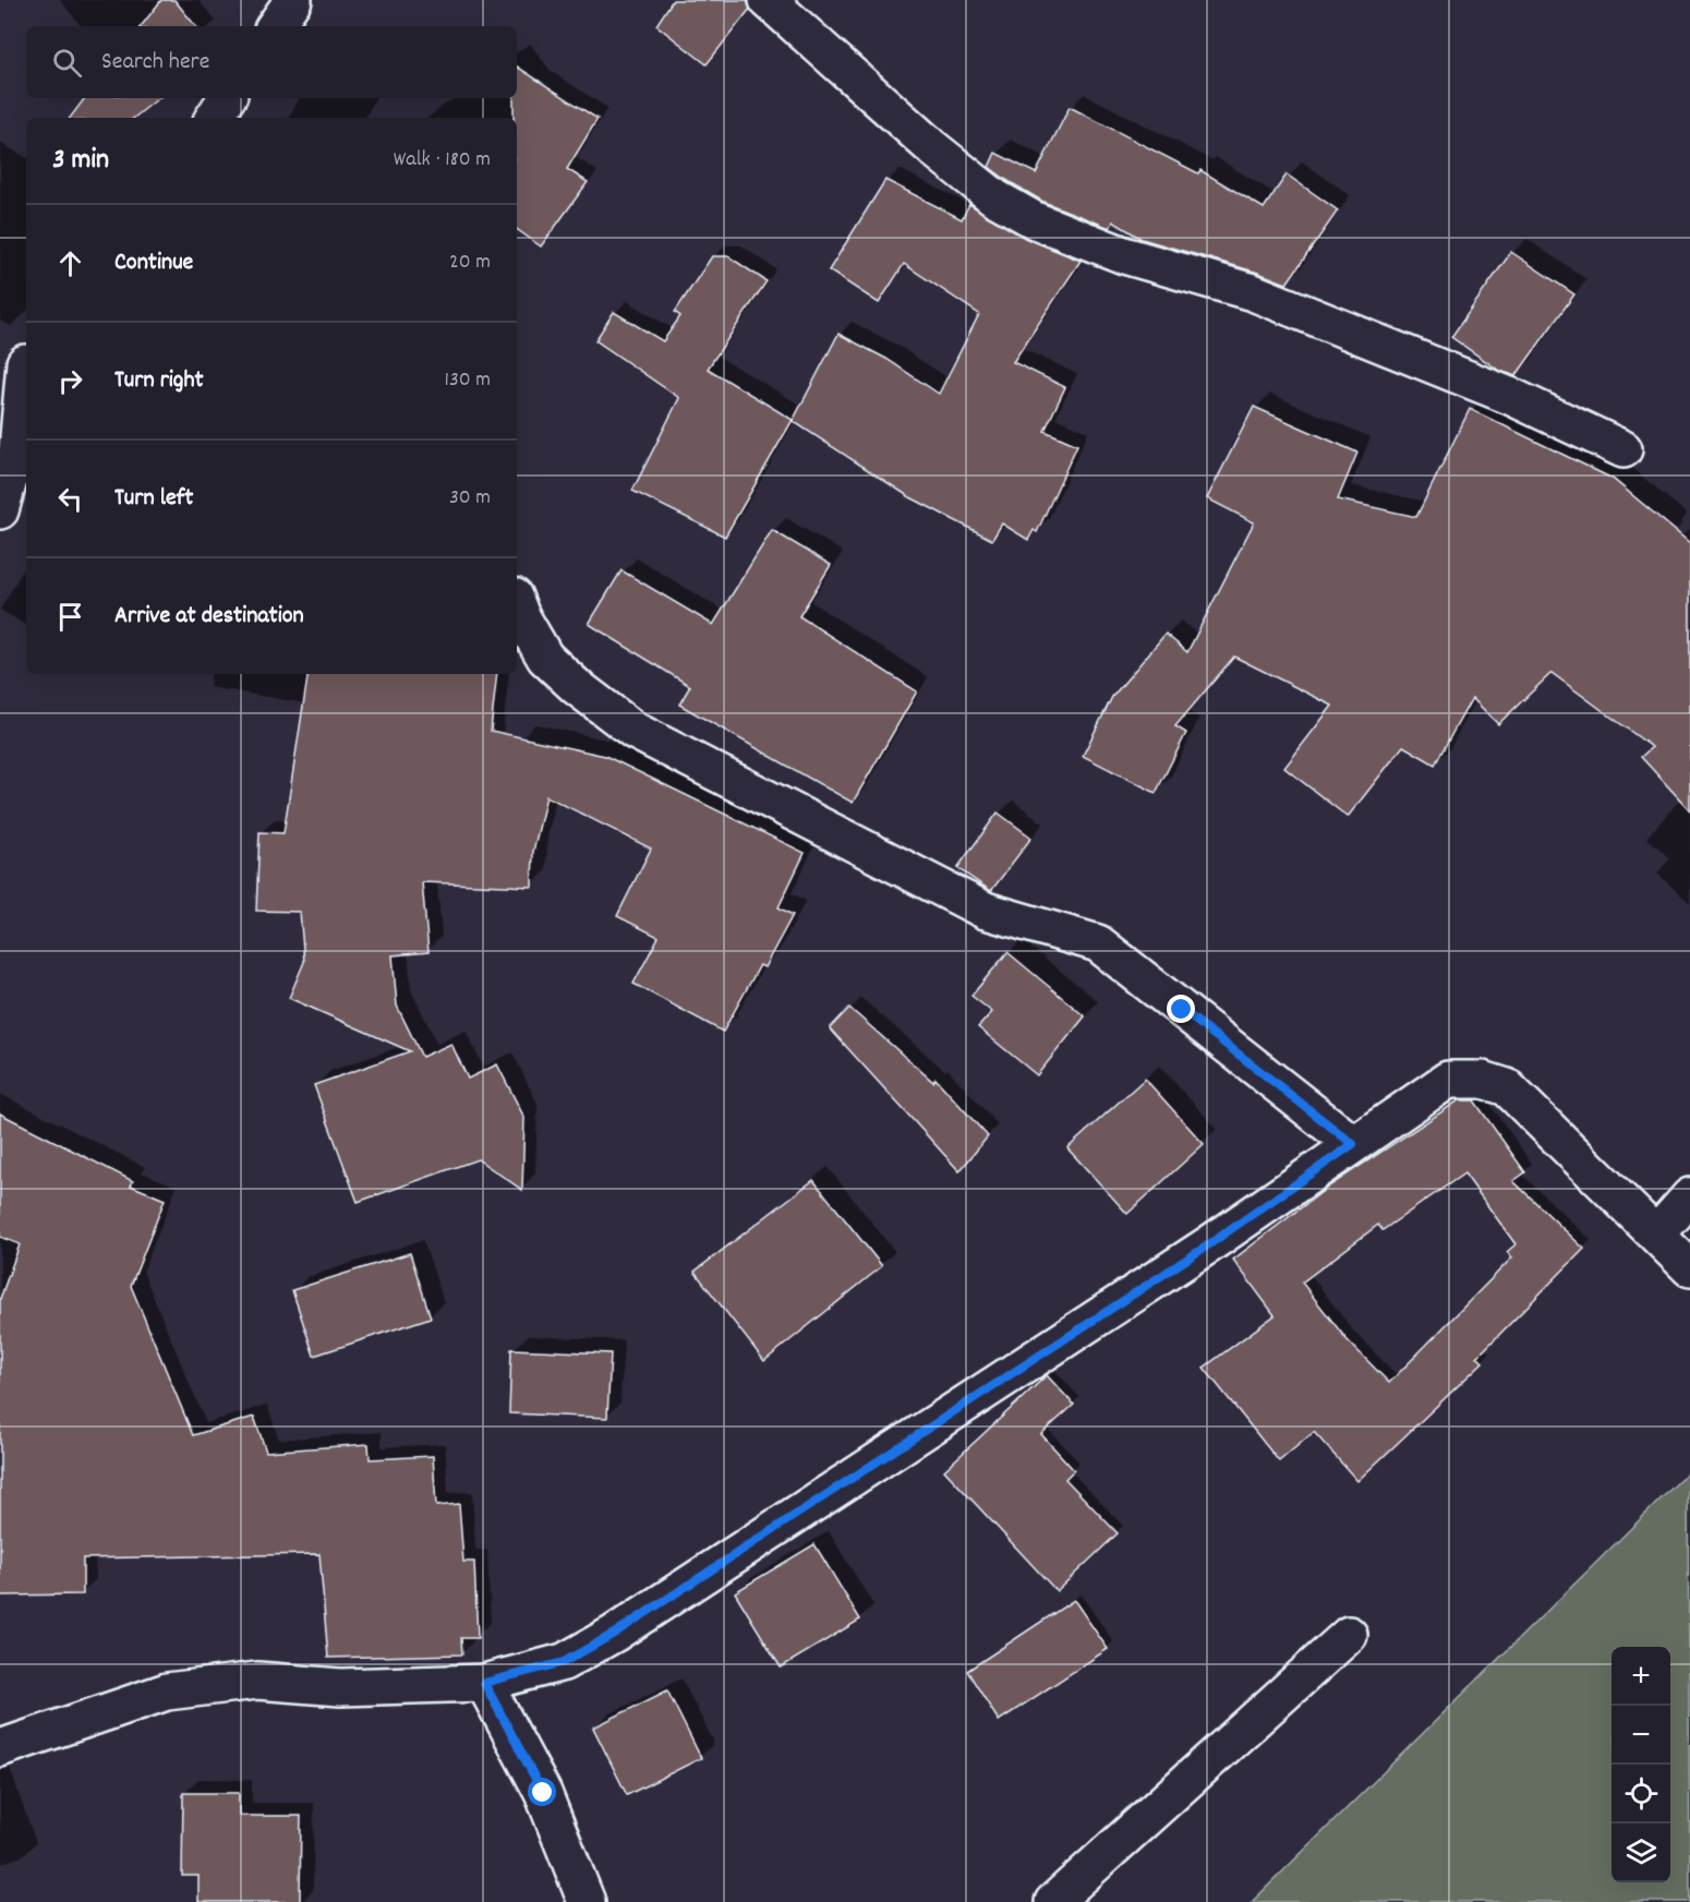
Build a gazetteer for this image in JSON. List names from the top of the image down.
{
  "page": {
    "search": "Search here",
    "heading": ["3 min", "Walk · 180 m"],
    "list": [
      ["Continue", "20 m"],
      ["Turn right", "130 m"],
      ["Turn left", "30 m"],
      "Arrive at destination"
    ],
    "map_buttons": ["+", "−"]
  }
}
